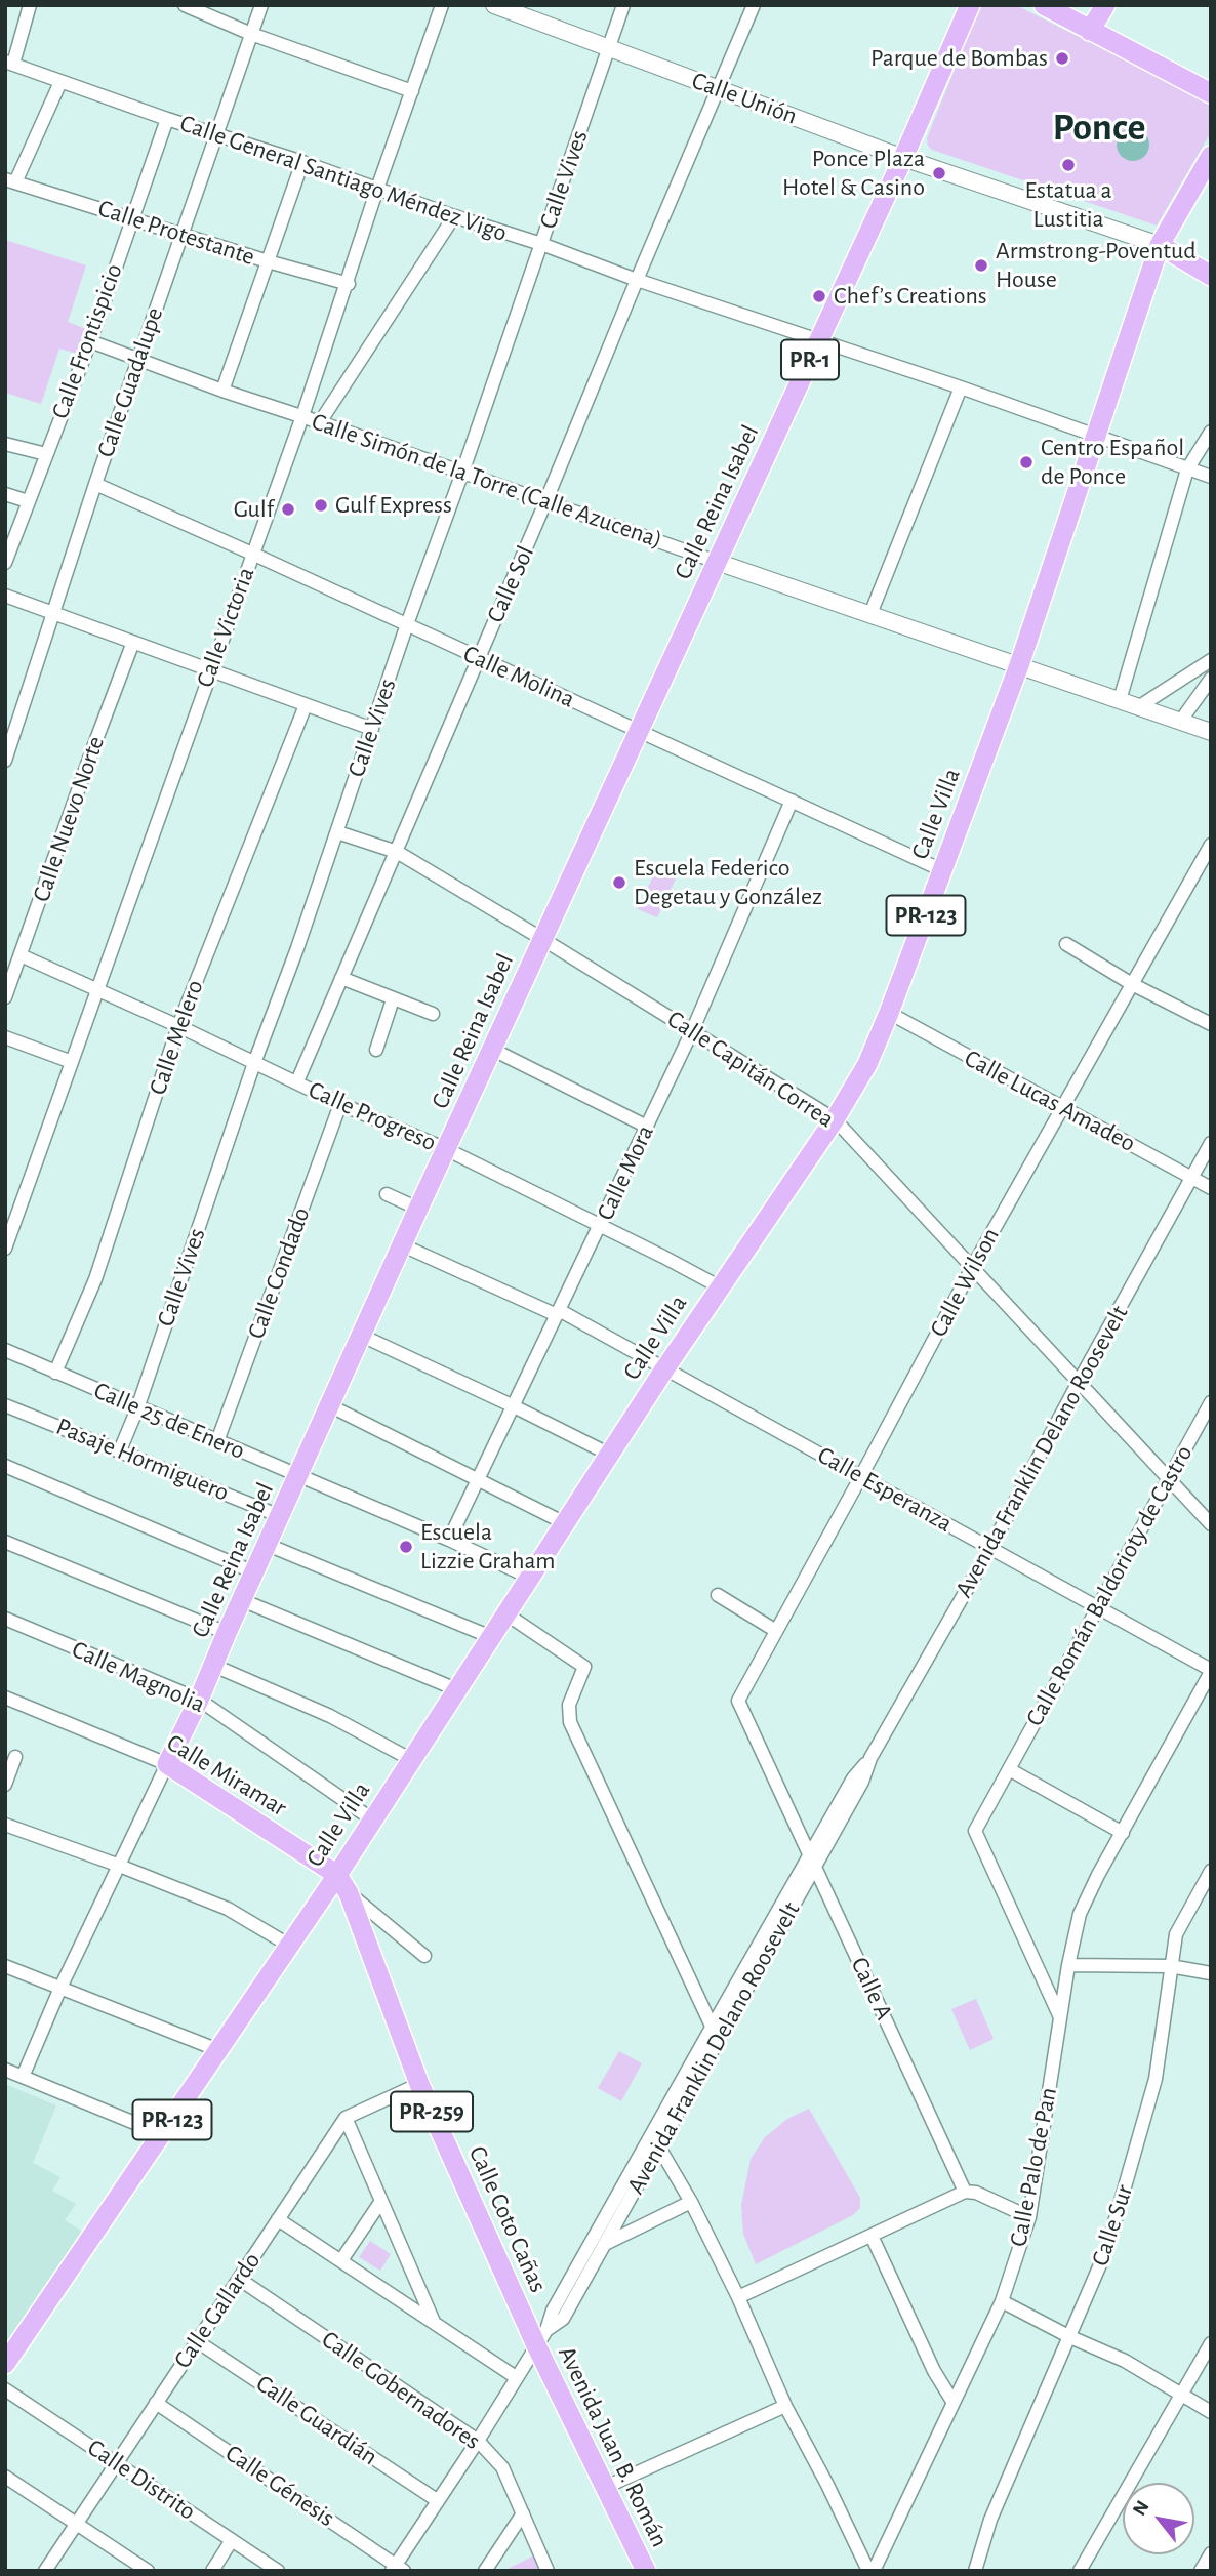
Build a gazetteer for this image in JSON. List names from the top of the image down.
{
  "streets": {
    "main road": [
      "PR-1",
      "Calle Reina Isabel",
      "Calle Villa",
      "PR-123",
      "Calle Miramar",
      "PR-259",
      "Calle Coto Cañas",
      "Avenida Juan B. Román"
    ],
    "street": [
      "Calle Unión",
      "Calle General Santiago Méndez Vigo",
      "Calle Vives",
      "Calle Protestante",
      "Calle Frontispicio",
      "Calle Guadalupe",
      "Calle Simón de la Torre (Calle Azucena)",
      "Calle Sol",
      "Calle Victoria",
      "Calle Molina",
      "Calle Nuevo Norte",
      "Calle Melero",
      "Calle Capitán Correa",
      "Calle Lucas Amadeo",
      "Calle Progreso",
      "Calle Mora",
      "Calle Condado",
      "Calle Wilson",
      "Calle 25 de Enero",
      "Avenida Franklin Delano Roosevelt",
      "Pasaje Hormiguero",
      "Calle Esperanza",
      "Calle Román Baldorioty de Castro",
      "Calle Magnolia",
      "Calle A",
      "Calle Palo de Pan",
      "Calle Sur",
      "Calle Gallardo",
      "Calle Gobernadores",
      "Calle Guardián",
      "Calle Distrito",
      "Calle Génesis"
    ]
  },
  "crossings": [
    ["Calle Unión", "Calle Vives"],
    ["Calle Unión", "Calle Reina Isabel"],
    ["Calle Unión", "Calle Sol"],
    ["Calle Unión", "Calle Villa"],
    ["Calle General Santiago Méndez Vigo", "Calle Vives"],
    ["Calle General Santiago Méndez Vigo", "Calle Frontispicio"],
    ["Calle General Santiago Méndez Vigo", "Calle Guadalupe"],
    ["Calle General Santiago Méndez Vigo", "Calle Reina Isabel"],
    ["Calle General Santiago Méndez Vigo", "Calle Sol"],
    ["Calle General Santiago Méndez Vigo", "Calle Victoria"],
    ["Calle General Santiago Méndez Vigo", "Calle Villa"],
    ["Calle Vives", "Calle Simón de la Torre (Calle Azucena)"],
    ["Calle Vives", "Calle Molina"],
    ["Calle Vives", "Calle Capitán Correa"],
    ["Calle Vives", "Calle Progreso"],
    ["Calle Vives", "Calle 25 de Enero"],
    ["Calle Vives", "Pasaje Hormiguero"],
    ["Calle Protestante", "Calle Frontispicio"],
    ["Calle Protestante", "Calle Guadalupe"],
    ["Calle Protestante", "Calle Victoria"],
    ["Calle Frontispicio", "Calle Simón de la Torre (Calle Azucena)"],
    ["Calle Guadalupe", "Calle Simón de la Torre (Calle Azucena)"],
    ["Calle Guadalupe", "Calle Molina"],
    ["Calle Simón de la Torre (Calle Azucena)", "Calle Reina Isabel"],
    ["Calle Simón de la Torre (Calle Azucena)", "Calle Sol"],
    ["Calle Simón de la Torre (Calle Azucena)", "Calle Victoria"],
    ["Calle Simón de la Torre (Calle Azucena)", "Calle Villa"],
    ["Calle Reina Isabel", "Calle Molina"],
    ["Calle Reina Isabel", "Calle Capitán Correa"],
    ["Calle Reina Isabel", "Calle Progreso"],
    ["Calle Reina Isabel", "Calle 25 de Enero"],
    ["Calle Reina Isabel", "Pasaje Hormiguero"],
    ["Calle Reina Isabel", "Calle Esperanza"],
    ["Calle Reina Isabel", "Calle Magnolia"],
    ["Calle Reina Isabel", "Calle Miramar"],
    ["Calle Sol", "Calle Molina"],
    ["Calle Sol", "Calle Capitán Correa"],
    ["Calle Sol", "Calle Progreso"],
    ["Calle Victoria", "Calle Molina"],
    ["Calle Victoria", "Calle Progreso"],
    ["Calle Molina", "Calle Villa"],
    ["Calle Molina", "Calle Mora"],
    ["Calle Villa", "Calle Capitán Correa"],
    ["Calle Villa", "Calle Lucas Amadeo"],
    ["Calle Villa", "Calle Progreso"],
    ["Calle Villa", "Calle 25 de Enero"],
    ["Calle Villa", "Calle Esperanza"],
    ["Calle Villa", "Calle Magnolia"],
    ["Calle Villa", "Calle Miramar"],
    ["Calle Villa", "Calle Coto Cañas"],
    ["Calle Nuevo Norte", "Calle Progreso"],
    ["Calle Melero", "Calle Progreso"],
    ["Calle Melero", "Calle 25 de Enero"],
    ["Calle Capitán Correa", "Calle Mora"],
    ["Calle Capitán Correa", "Calle Wilson"],
    ["Calle Capitán Correa", "Avenida Franklin Delano Roosevelt"],
    ["Calle Capitán Correa", "Calle Román Baldorioty de Castro"],
    ["Calle Lucas Amadeo", "Calle Wilson"],
    ["Calle Lucas Amadeo", "Avenida Franklin Delano Roosevelt"],
    ["Calle Progreso", "Calle Mora"],
    ["Calle Progreso", "Calle Condado"],
    ["Calle Mora", "Calle 25 de Enero"],
    ["Calle Mora", "Calle Esperanza"],
    ["Calle Condado", "Calle 25 de Enero"],
    ["Calle Wilson", "Calle Esperanza"],
    ["Calle Wilson", "Calle A"],
    ["Avenida Franklin Delano Roosevelt", "Calle Esperanza"],
    ["Avenida Franklin Delano Roosevelt", "Calle A"],
    ["Avenida Franklin Delano Roosevelt", "Calle Coto Cañas"],
    ["Avenida Franklin Delano Roosevelt", "Calle Gobernadores"],
    ["Avenida Franklin Delano Roosevelt", "Calle Guardián"],
    ["Avenida Franklin Delano Roosevelt", "Avenida Juan B. Román"],
    ["Avenida Franklin Delano Roosevelt", "Calle Génesis"],
    ["Calle Esperanza", "Calle Román Baldorioty de Castro"],
    ["Calle Esperanza", "Calle Palo de Pan"],
    ["Calle Román Baldorioty de Castro", "Calle Palo de Pan"],
    ["Calle Miramar", "Calle Coto Cañas"],
    ["Calle Coto Cañas", "Avenida Juan B. Román"],
    ["Calle Gallardo", "Calle Gobernadores"],
    ["Calle Gallardo", "Calle Guardián"],
    ["Calle Gallardo", "Calle Distrito"],
    ["Calle Gallardo", "Calle Génesis"]
  ],
  "districts": ["Ponce"],
  "places": [
    "Parque de Bombas",
    "Estatua a Lustitia",
    "Ponce Plaza Hotel & Casino",
    "Armstrong-Poventud House",
    "Chef’s Creations",
    "Centro Español de Ponce",
    "Gulf Express",
    "Gulf",
    "Escuela Federico Degetau y González",
    "Escuela Lizzie Graham"
  ],
  "north": "top left"
}
